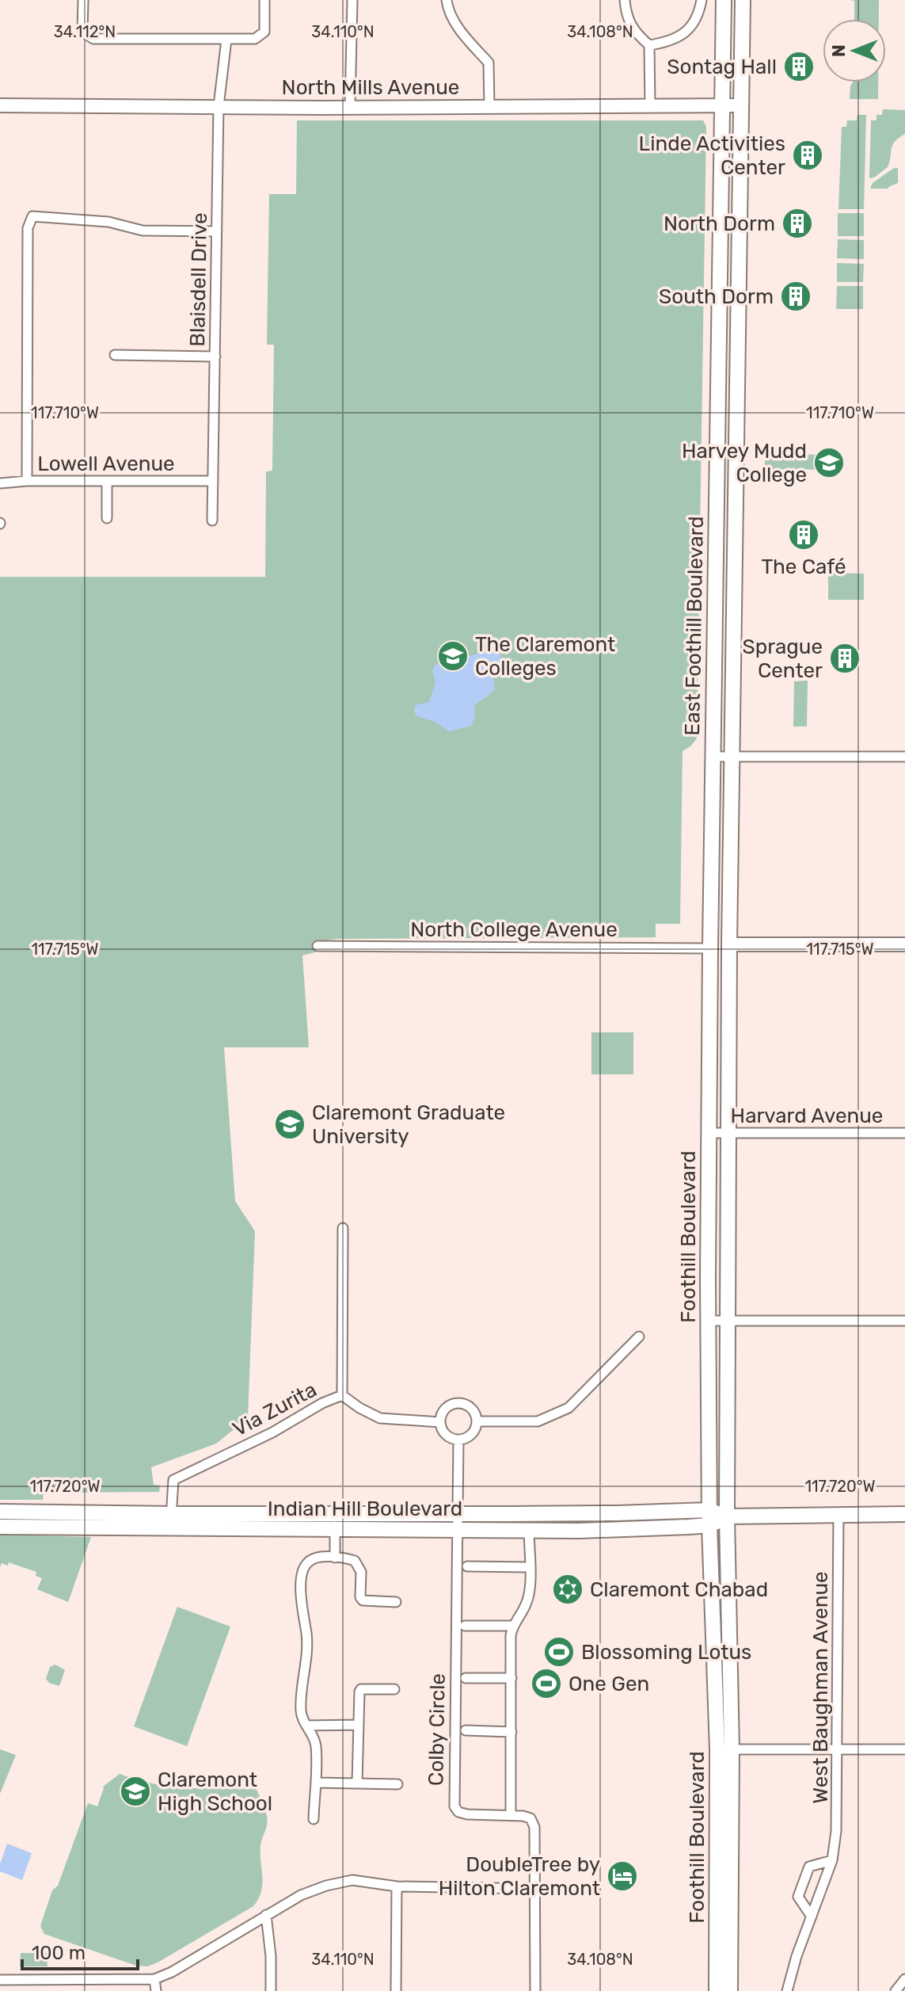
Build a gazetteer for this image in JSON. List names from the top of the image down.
{
  "streets": {
    "main road": [
      "North Mills Avenue",
      "East Foothill Boulevard",
      "Foothill Boulevard",
      "Indian Hill Boulevard"
    ],
    "street": [
      "Blaisdell Drive",
      "Lowell Avenue",
      "North College Avenue",
      "Harvard Avenue",
      "Via Zurita",
      "West Baughman Avenue",
      "Colby Circle"
    ]
  },
  "crossings": [
    ["North Mills Avenue", "Blaisdell Drive"],
    ["North Mills Avenue", "East Foothill Boulevard"],
    ["Blaisdell Drive", "Lowell Avenue"],
    ["East Foothill Boulevard", "North College Avenue"],
    ["East Foothill Boulevard", "Foothill Boulevard"],
    ["North College Avenue", "Foothill Boulevard"],
    ["Harvard Avenue", "Foothill Boulevard"],
    ["Foothill Boulevard", "Indian Hill Boulevard"],
    ["Via Zurita", "Indian Hill Boulevard"],
    ["Via Zurita", "Colby Circle"],
    ["Indian Hill Boulevard", "West Baughman Avenue"],
    ["Indian Hill Boulevard", "Colby Circle"]
  ],
  "places": {
    "building": [
      "Sontag Hall",
      "Linde Activities Center",
      "North Dorm",
      "South Dorm",
      "The Café",
      "Sprague Center"
    ],
    "school or university": [
      "Harvey Mudd College",
      "The Claremont Colleges",
      "Claremont Graduate University",
      "Claremont High School"
    ],
    "synagogue": ["Claremont Chabad"],
    "sports": ["Blossoming Lotus", "One Gen"],
    "hotel": ["DoubleTree by Hilton Claremont"]
  },
  "scale_bar": "100 m",
  "north": "left",
  "coordinates": [
    "34.112°N",
    "34.110°N",
    "34.108°N",
    "117.710°W",
    "117.715°W",
    "117.720°W"
  ]
}
